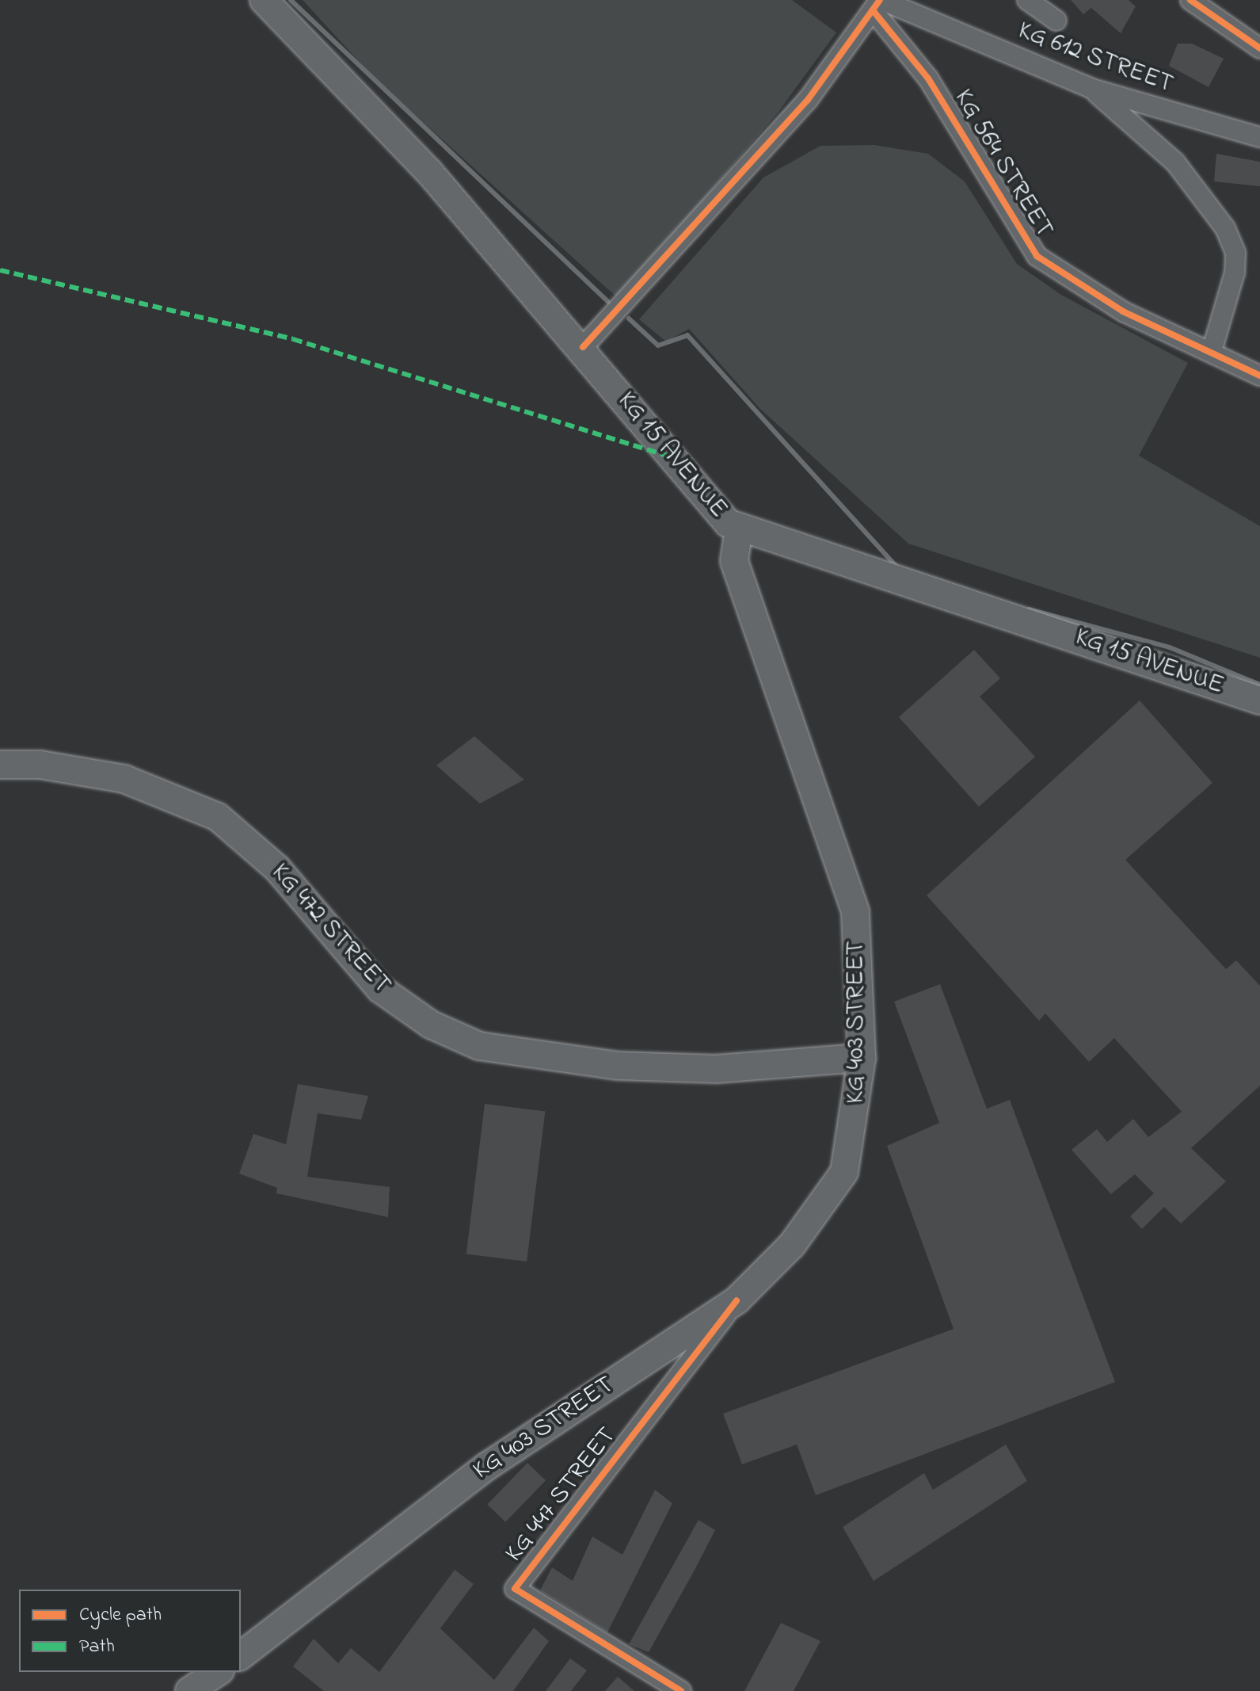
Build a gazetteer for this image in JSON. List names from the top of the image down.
{
  "streets": {
    "main road": ["KG 15 AVENUE", "KG 472 STREET", "KG 403 STREET"],
    "street": ["KG 612 STREET", "KG 564 STREET", "KG 447 STREET"]
  },
  "crossings": [
    ["KG 612 STREET", "KG 564 STREET"],
    ["KG 15 AVENUE", "KG 403 STREET"],
    ["KG 472 STREET", "KG 403 STREET"],
    ["KG 403 STREET", "KG 447 STREET"]
  ],
  "legend": ["Cycle path", "Path"]
}
